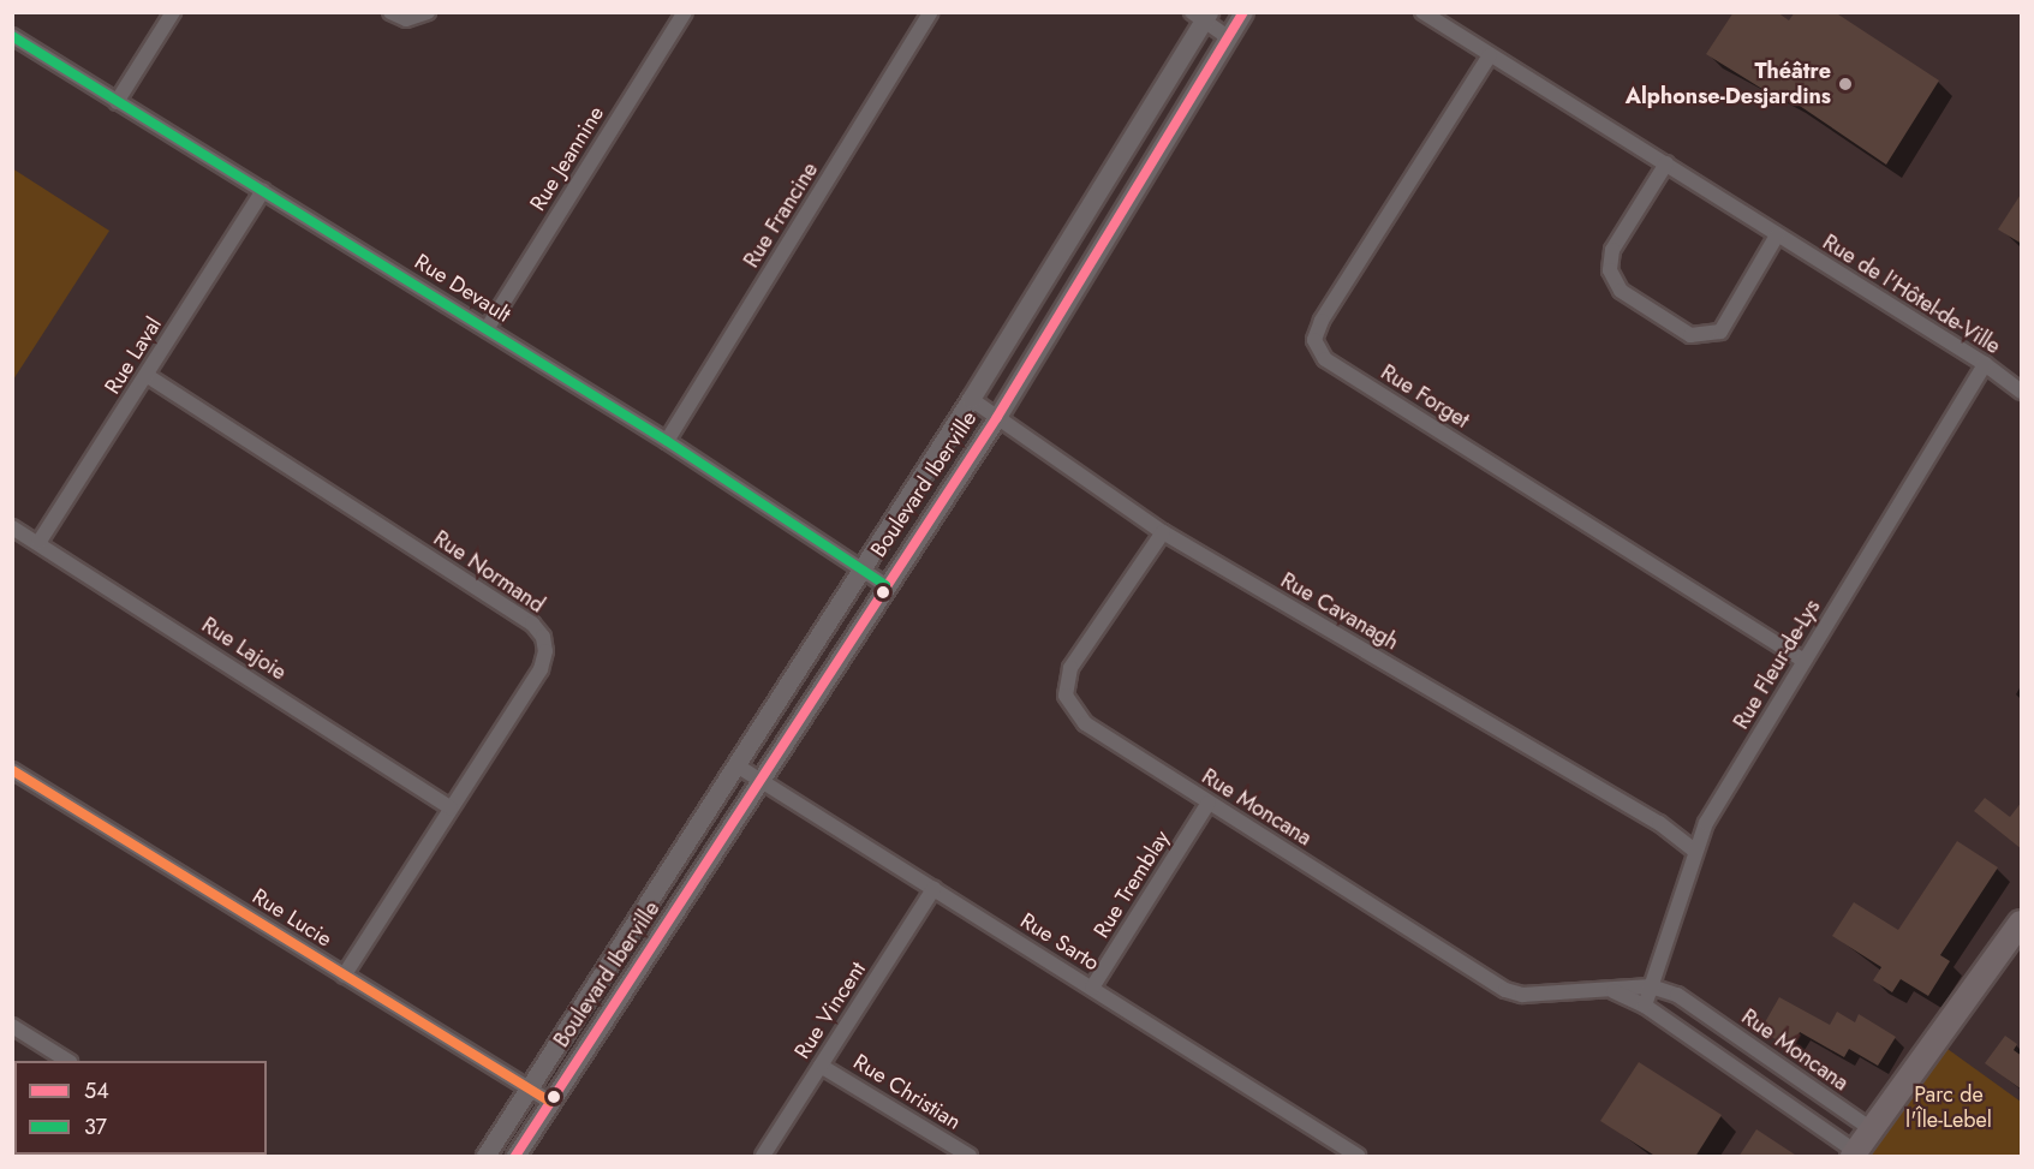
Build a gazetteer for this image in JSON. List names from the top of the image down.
{
  "streets": {
    "street": [
      "Rue Jeannine",
      "Rue Francine",
      "Rue Devault",
      "Rue de l'Hôtel-de-Ville",
      "Rue Laval",
      "Rue Forget",
      "Boulevard Iberville",
      "Rue Normand",
      "Rue Cavanagh",
      "Rue Lajoie",
      "Rue Fleur-de-Lys",
      "Rue Moncana",
      "Rue Tremblay",
      "Rue Lucie",
      "Rue Sarto",
      "Rue Vincent",
      "Rue Christian"
    ]
  },
  "crossings": [
    ["Rue Jeannine", "Rue Devault"],
    ["Rue Francine", "Rue Devault"],
    ["Rue Devault", "Rue Laval"],
    ["Rue Devault", "Boulevard Iberville"],
    ["Rue de l'Hôtel-de-Ville", "Rue Forget"],
    ["Rue de l'Hôtel-de-Ville", "Rue Fleur-de-Lys"],
    ["Rue Laval", "Rue Normand"],
    ["Rue Laval", "Rue Lajoie"],
    ["Rue Forget", "Rue Fleur-de-Lys"],
    ["Boulevard Iberville", "Rue Cavanagh"],
    ["Boulevard Iberville", "Rue Lucie"],
    ["Boulevard Iberville", "Rue Sarto"],
    ["Rue Normand", "Rue Lajoie"],
    ["Rue Normand", "Rue Lucie"],
    ["Rue Cavanagh", "Rue Fleur-de-Lys"],
    ["Rue Cavanagh", "Rue Moncana"],
    ["Rue Fleur-de-Lys", "Rue Moncana"],
    ["Rue Moncana", "Rue Tremblay"],
    ["Rue Tremblay", "Rue Sarto"],
    ["Rue Sarto", "Rue Vincent"],
    ["Rue Vincent", "Rue Christian"]
  ],
  "parks": ["Parc de l'Île-Lebel"],
  "places": ["Théâtre Alphonse-Desjardins"],
  "lines": ["transit line 54", "transit line 37"],
  "legend": ["54", "37"]
}
